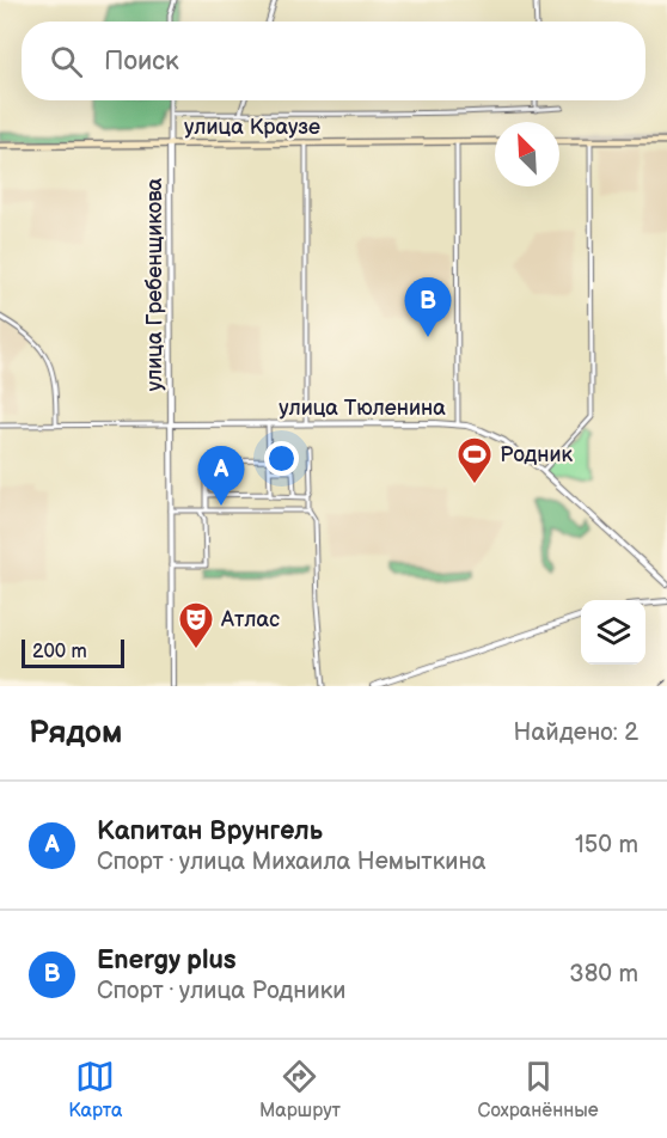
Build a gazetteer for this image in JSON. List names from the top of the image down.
{
  "streets": {
    "main road": ["улица Краузе"],
    "street": ["улица Гребенщикова", "улица Тюленина"]
  },
  "crossings": [
    ["улица Краузе", "улица Гребенщикова"],
    ["улица Гребенщикова", "улица Тюленина"]
  ],
  "places": {
    "sports": ["Родник"],
    "theatre": ["Атлас"]
  },
  "scale_bar": "200 m",
  "north": "top left",
  "page": {
    "search": "Поиск",
    "pins": ["B", "A"],
    "scale": "200 m",
    "heading": ["Рядом", "Найдено: 2"],
    "list": [
      {
        "mark": "A",
        "name": "Капитан Врунгель",
        "note": "Спорт · улица Михаила Немыткина",
        "value": "150 m"
      },
      {
        "mark": "B",
        "name": "Energy plus",
        "note": "Спорт · улица Родники",
        "value": "380 m"
      }
    ],
    "nav": ["Карта", "Маршрут", "Сохранённые"]
  }
}
